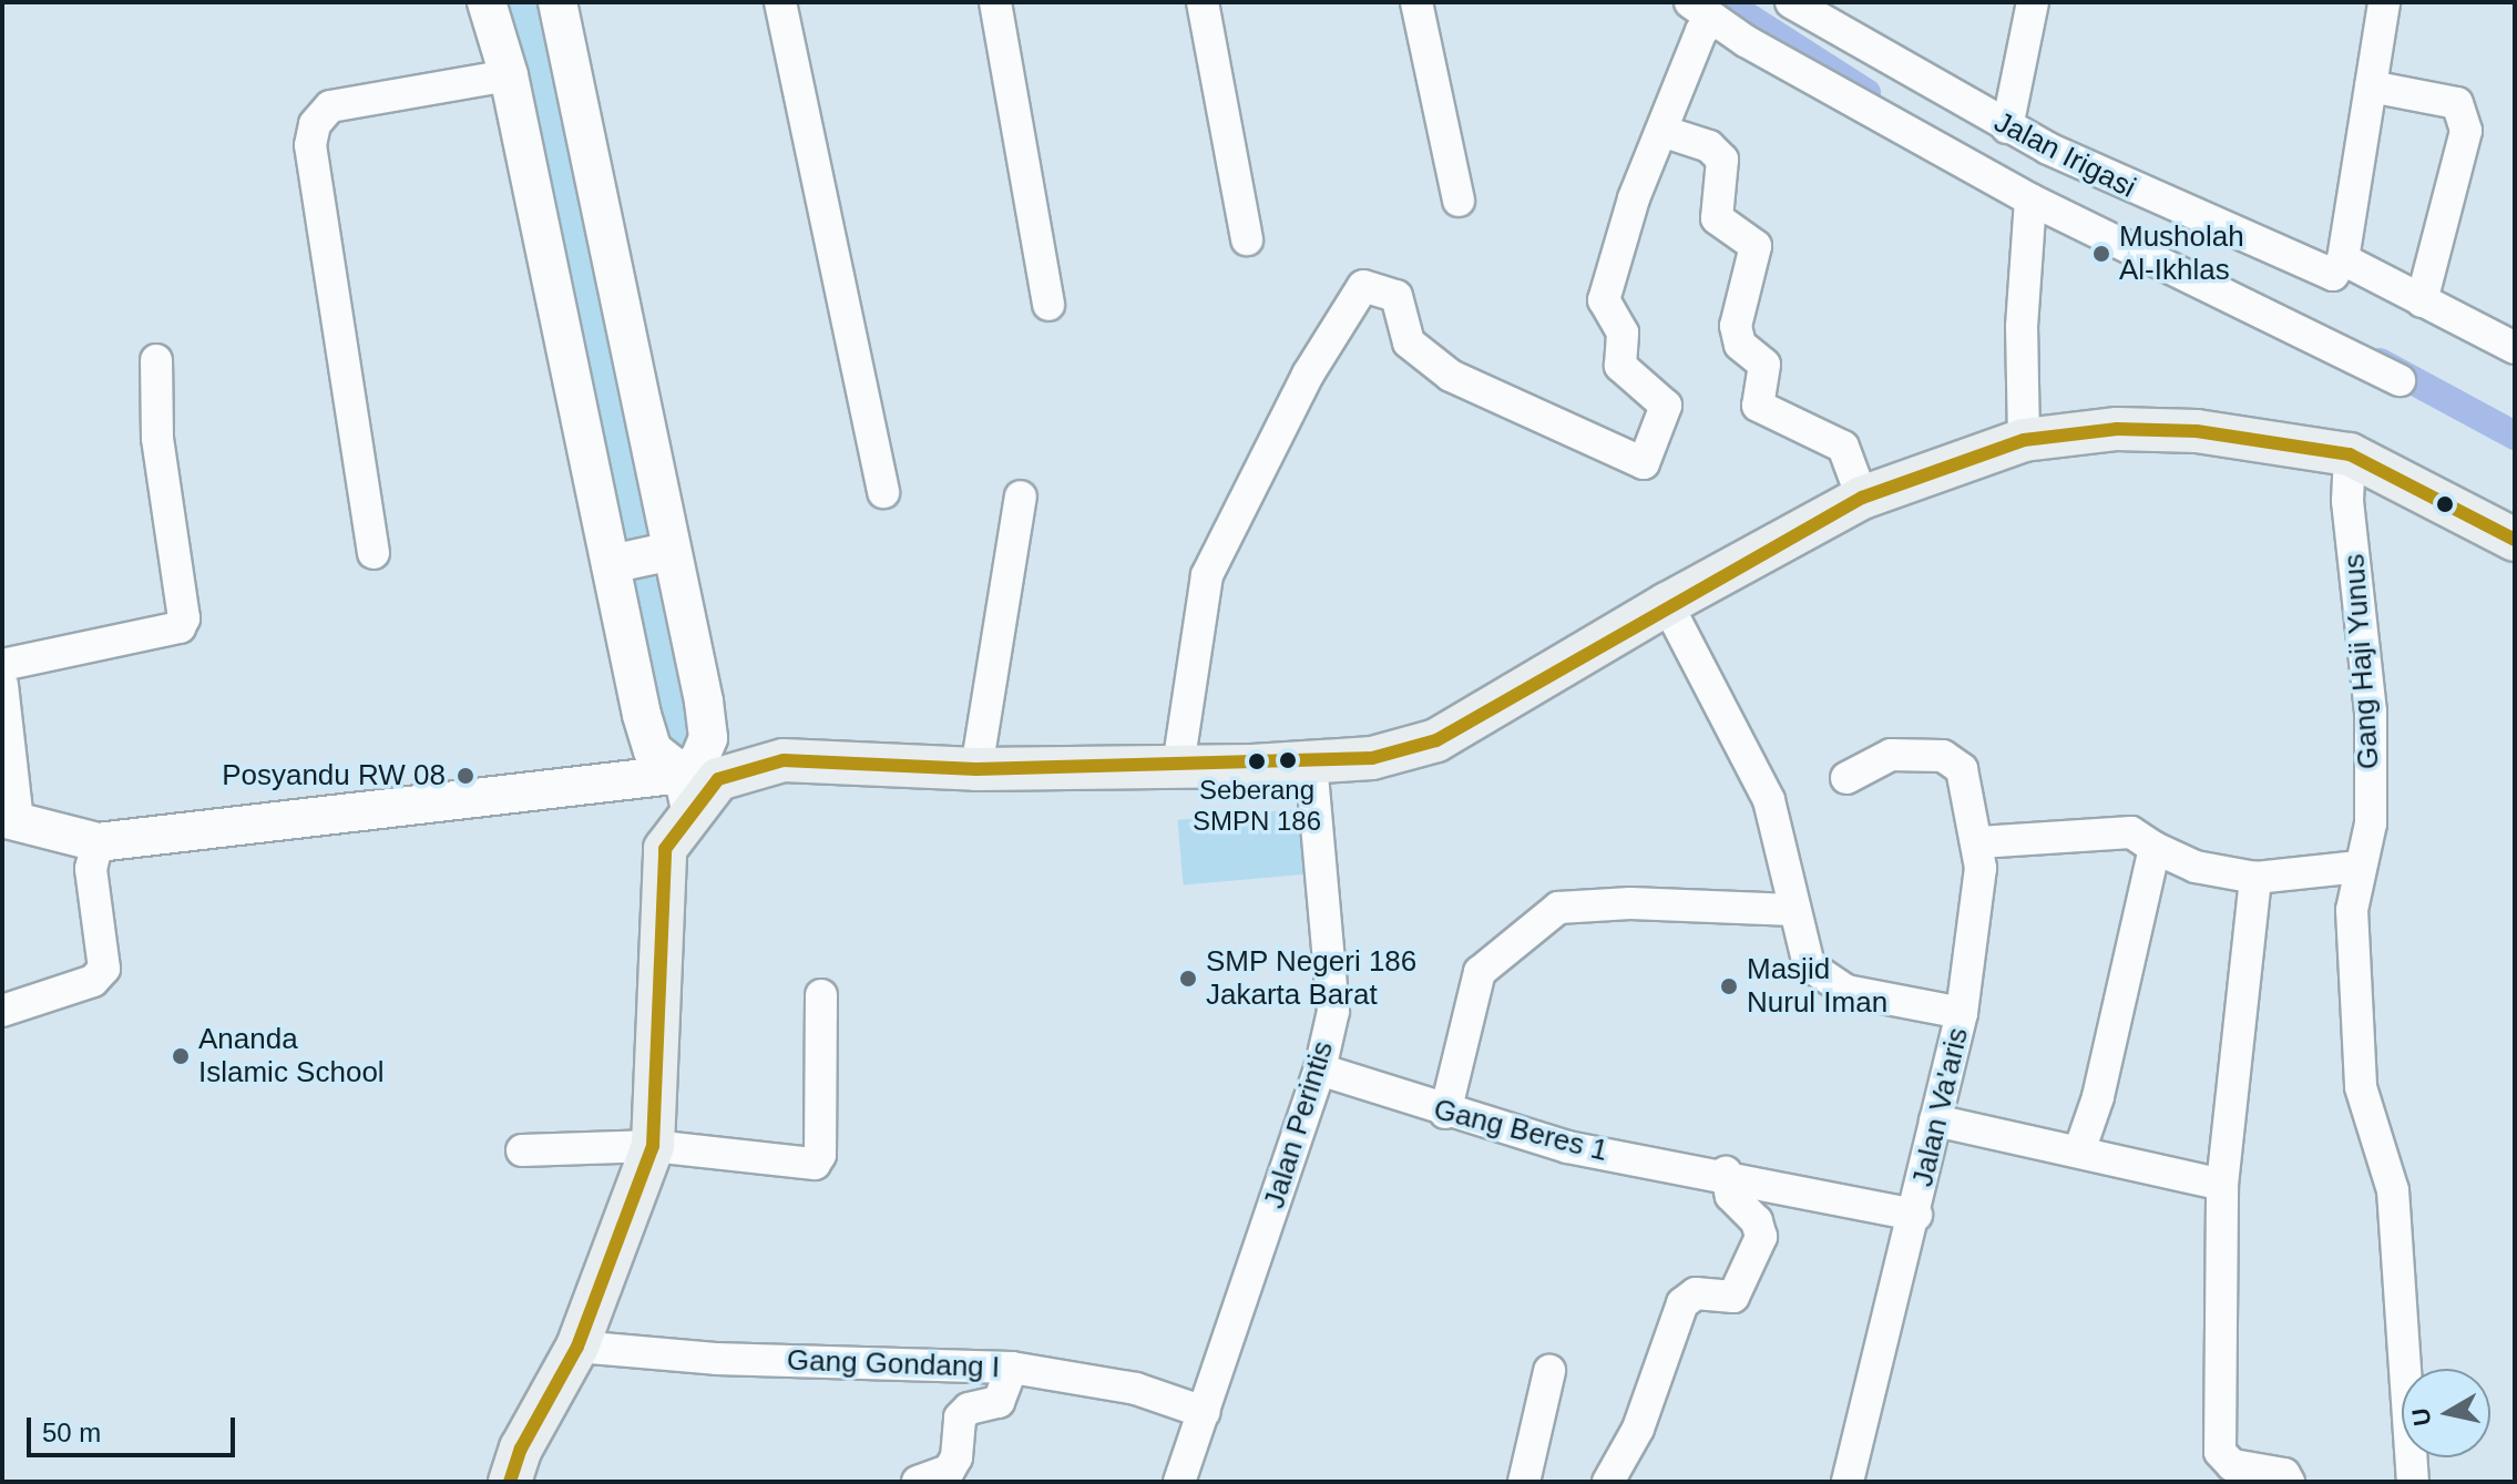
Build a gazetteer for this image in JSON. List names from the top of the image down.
{
  "streets": {
    "street": [
      "Jalan Irigasi",
      "Gang Haji Yunus",
      "Jalan Va'aris",
      "Jalan Perintis",
      "Gang Beres 1",
      "Gang Gondang I"
    ]
  },
  "crossings": [
    ["Jalan Va'aris", "Gang Beres 1"],
    ["Jalan Perintis", "Gang Beres 1"],
    ["Jalan Perintis", "Gang Gondang I"]
  ],
  "places": [
    "Musholah Al-Ikhlas",
    "Seberang SMPN 186",
    "Posyandu RW 08",
    "SMP Negeri 186 Jakarta Barat",
    "Masjid Nurul Iman",
    "Ananda Islamic School"
  ],
  "scale_bar": "50 m",
  "north": "left"
}
